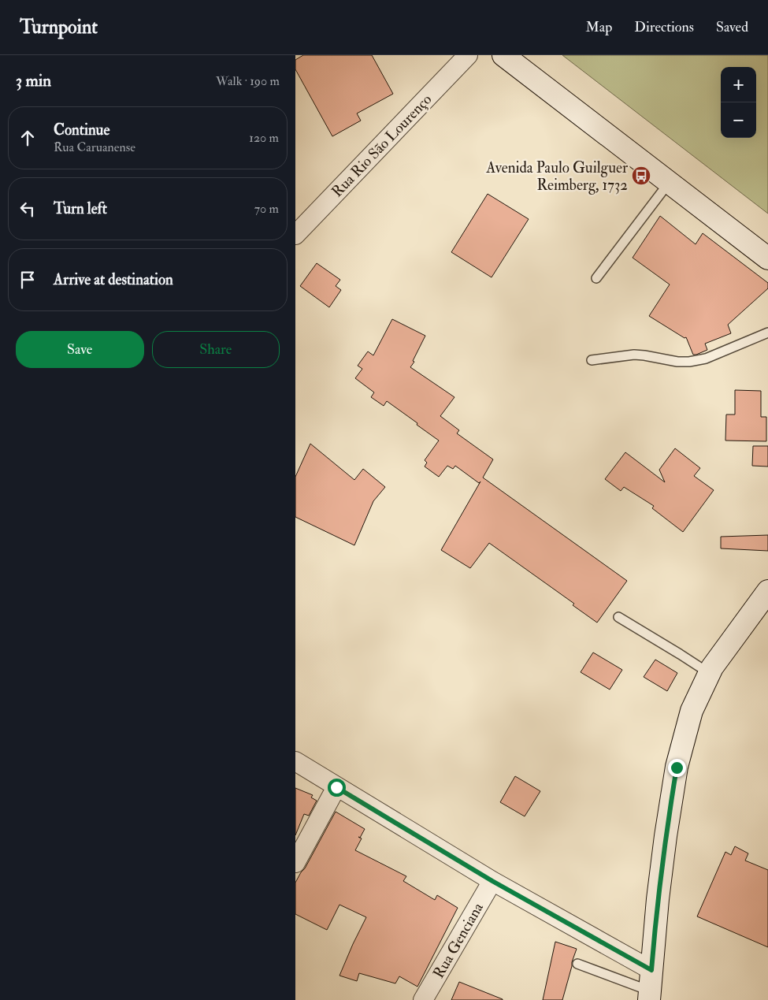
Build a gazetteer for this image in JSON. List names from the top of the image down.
{
  "streets": {
    "street": ["Rua Rio São Lourenço", "Rua Genciana"]
  },
  "places": {
    "bus stop": ["Avenida Paulo Guilguer Reimberg, 1732"]
  },
  "page": {
    "header": "Turnpoint",
    "nav": ["Map", "Directions", "Saved"],
    "heading": ["3 min", "Walk · 190 m"],
    "map_buttons": ["+", "−"],
    "list": [
      ["Continue", "Rua Caruanense", "120 m"],
      ["Turn left", "70 m"],
      "Arrive at destination"
    ],
    "buttons": ["Save", "Share"]
  }
}
